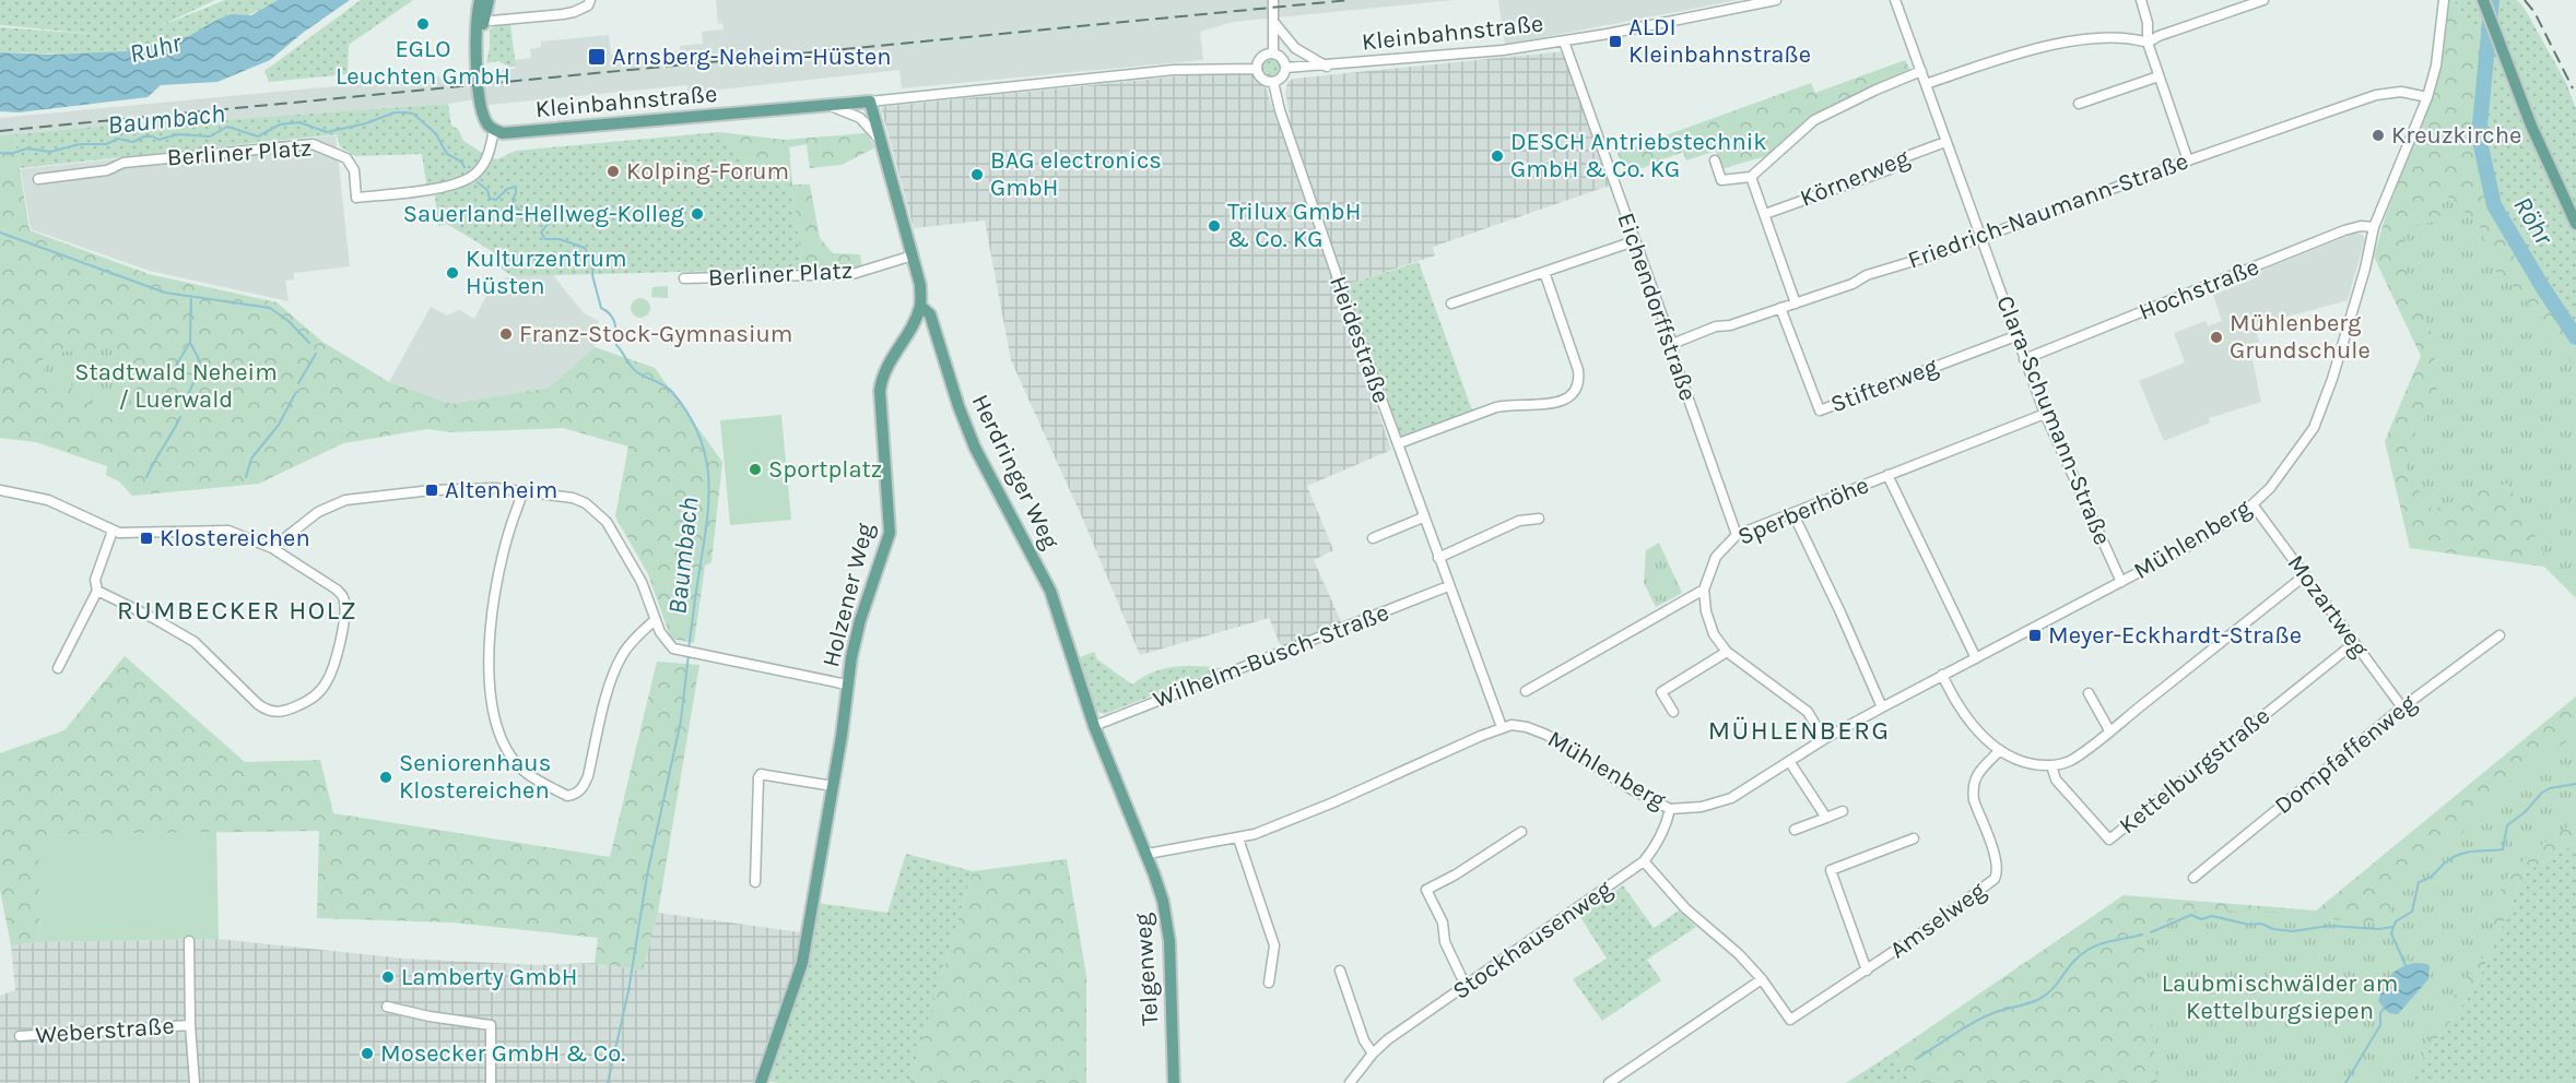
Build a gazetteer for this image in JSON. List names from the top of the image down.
{
  "streets": {
    "main road": [
      "Kleinbahnstraße",
      "Herdringer Weg",
      "Holzener Weg",
      "Telgenweg"
    ],
    "street": [
      "Berliner Platz",
      "Körnerweg",
      "Friedrich-Naumann-Straße",
      "Hochstraße",
      "Eichendorffstraße",
      "Heidestraße",
      "Stifterweg",
      "Clara-Schumann-Straße",
      "Sperberhöhe",
      "Mühlenberg",
      "Mozartweg",
      "Wilhelm-Busch-Straße",
      "Dompfaffenweg",
      "Kettelburgstraße",
      "Amselweg",
      "Stockhausenweg",
      "Weberstraße"
    ]
  },
  "crossings": [
    ["Kleinbahnstraße", "Berliner Platz"],
    ["Kleinbahnstraße", "Eichendorffstraße"],
    ["Kleinbahnstraße", "Heidestraße"],
    ["Kleinbahnstraße", "Herdringer Weg"],
    ["Berliner Platz", "Herdringer Weg"],
    ["Körnerweg", "Clara-Schumann-Straße"],
    ["Friedrich-Naumann-Straße", "Eichendorffstraße"],
    ["Friedrich-Naumann-Straße", "Stifterweg"],
    ["Friedrich-Naumann-Straße", "Clara-Schumann-Straße"],
    ["Friedrich-Naumann-Straße", "Mühlenberg"],
    ["Hochstraße", "Clara-Schumann-Straße"],
    ["Hochstraße", "Mühlenberg"],
    ["Eichendorffstraße", "Sperberhöhe"],
    ["Heidestraße", "Mühlenberg"],
    ["Heidestraße", "Wilhelm-Busch-Straße"],
    ["Stifterweg", "Clara-Schumann-Straße"],
    ["Clara-Schumann-Straße", "Sperberhöhe"],
    ["Clara-Schumann-Straße", "Mühlenberg"],
    ["Herdringer Weg", "Mühlenberg"],
    ["Herdringer Weg", "Holzener Weg"],
    ["Herdringer Weg", "Wilhelm-Busch-Straße"],
    ["Herdringer Weg", "Telgenweg"],
    ["Mühlenberg", "Mozartweg"],
    ["Mühlenberg", "Stockhausenweg"],
    ["Mühlenberg", "Telgenweg"],
    ["Mozartweg", "Dompfaffenweg"],
    ["Mozartweg", "Kettelburgstraße"]
  ],
  "districts": ["RUMBECKER HOLZ", "MÜHLENBERG"],
  "water": ["Ruhr", "Baumbach", "Röhr"],
  "parks": ["Stadtwald Neheim / Luerwald", "Laubmischwälder am Kettelburgsiepen"],
  "places": {
    "other": [
      "EGLO Leuchten GmbH",
      "Kreuzkirche",
      "DESCH Antriebstechnik GmbH & Co. KG",
      "Kolping-Forum",
      "BAG electronics GmbH",
      "Sauerland-Hellweg-Kolleg",
      "Trilux GmbH & Co. KG",
      "Kulturzentrum Hüsten",
      "Franz-Stock-Gymnasium",
      "Mühlenberg Grundschule",
      "Sportplatz",
      "Seniorenhaus Klostereichen",
      "Lamberty GmbH",
      "Mosecker GmbH & Co."
    ],
    "transit": [
      "ALDI Kleinbahnstraße",
      "Arnsberg-Neheim-Hüsten",
      "Altenheim",
      "Klostereichen",
      "Meyer-Eckhardt-Straße"
    ]
  }
}
